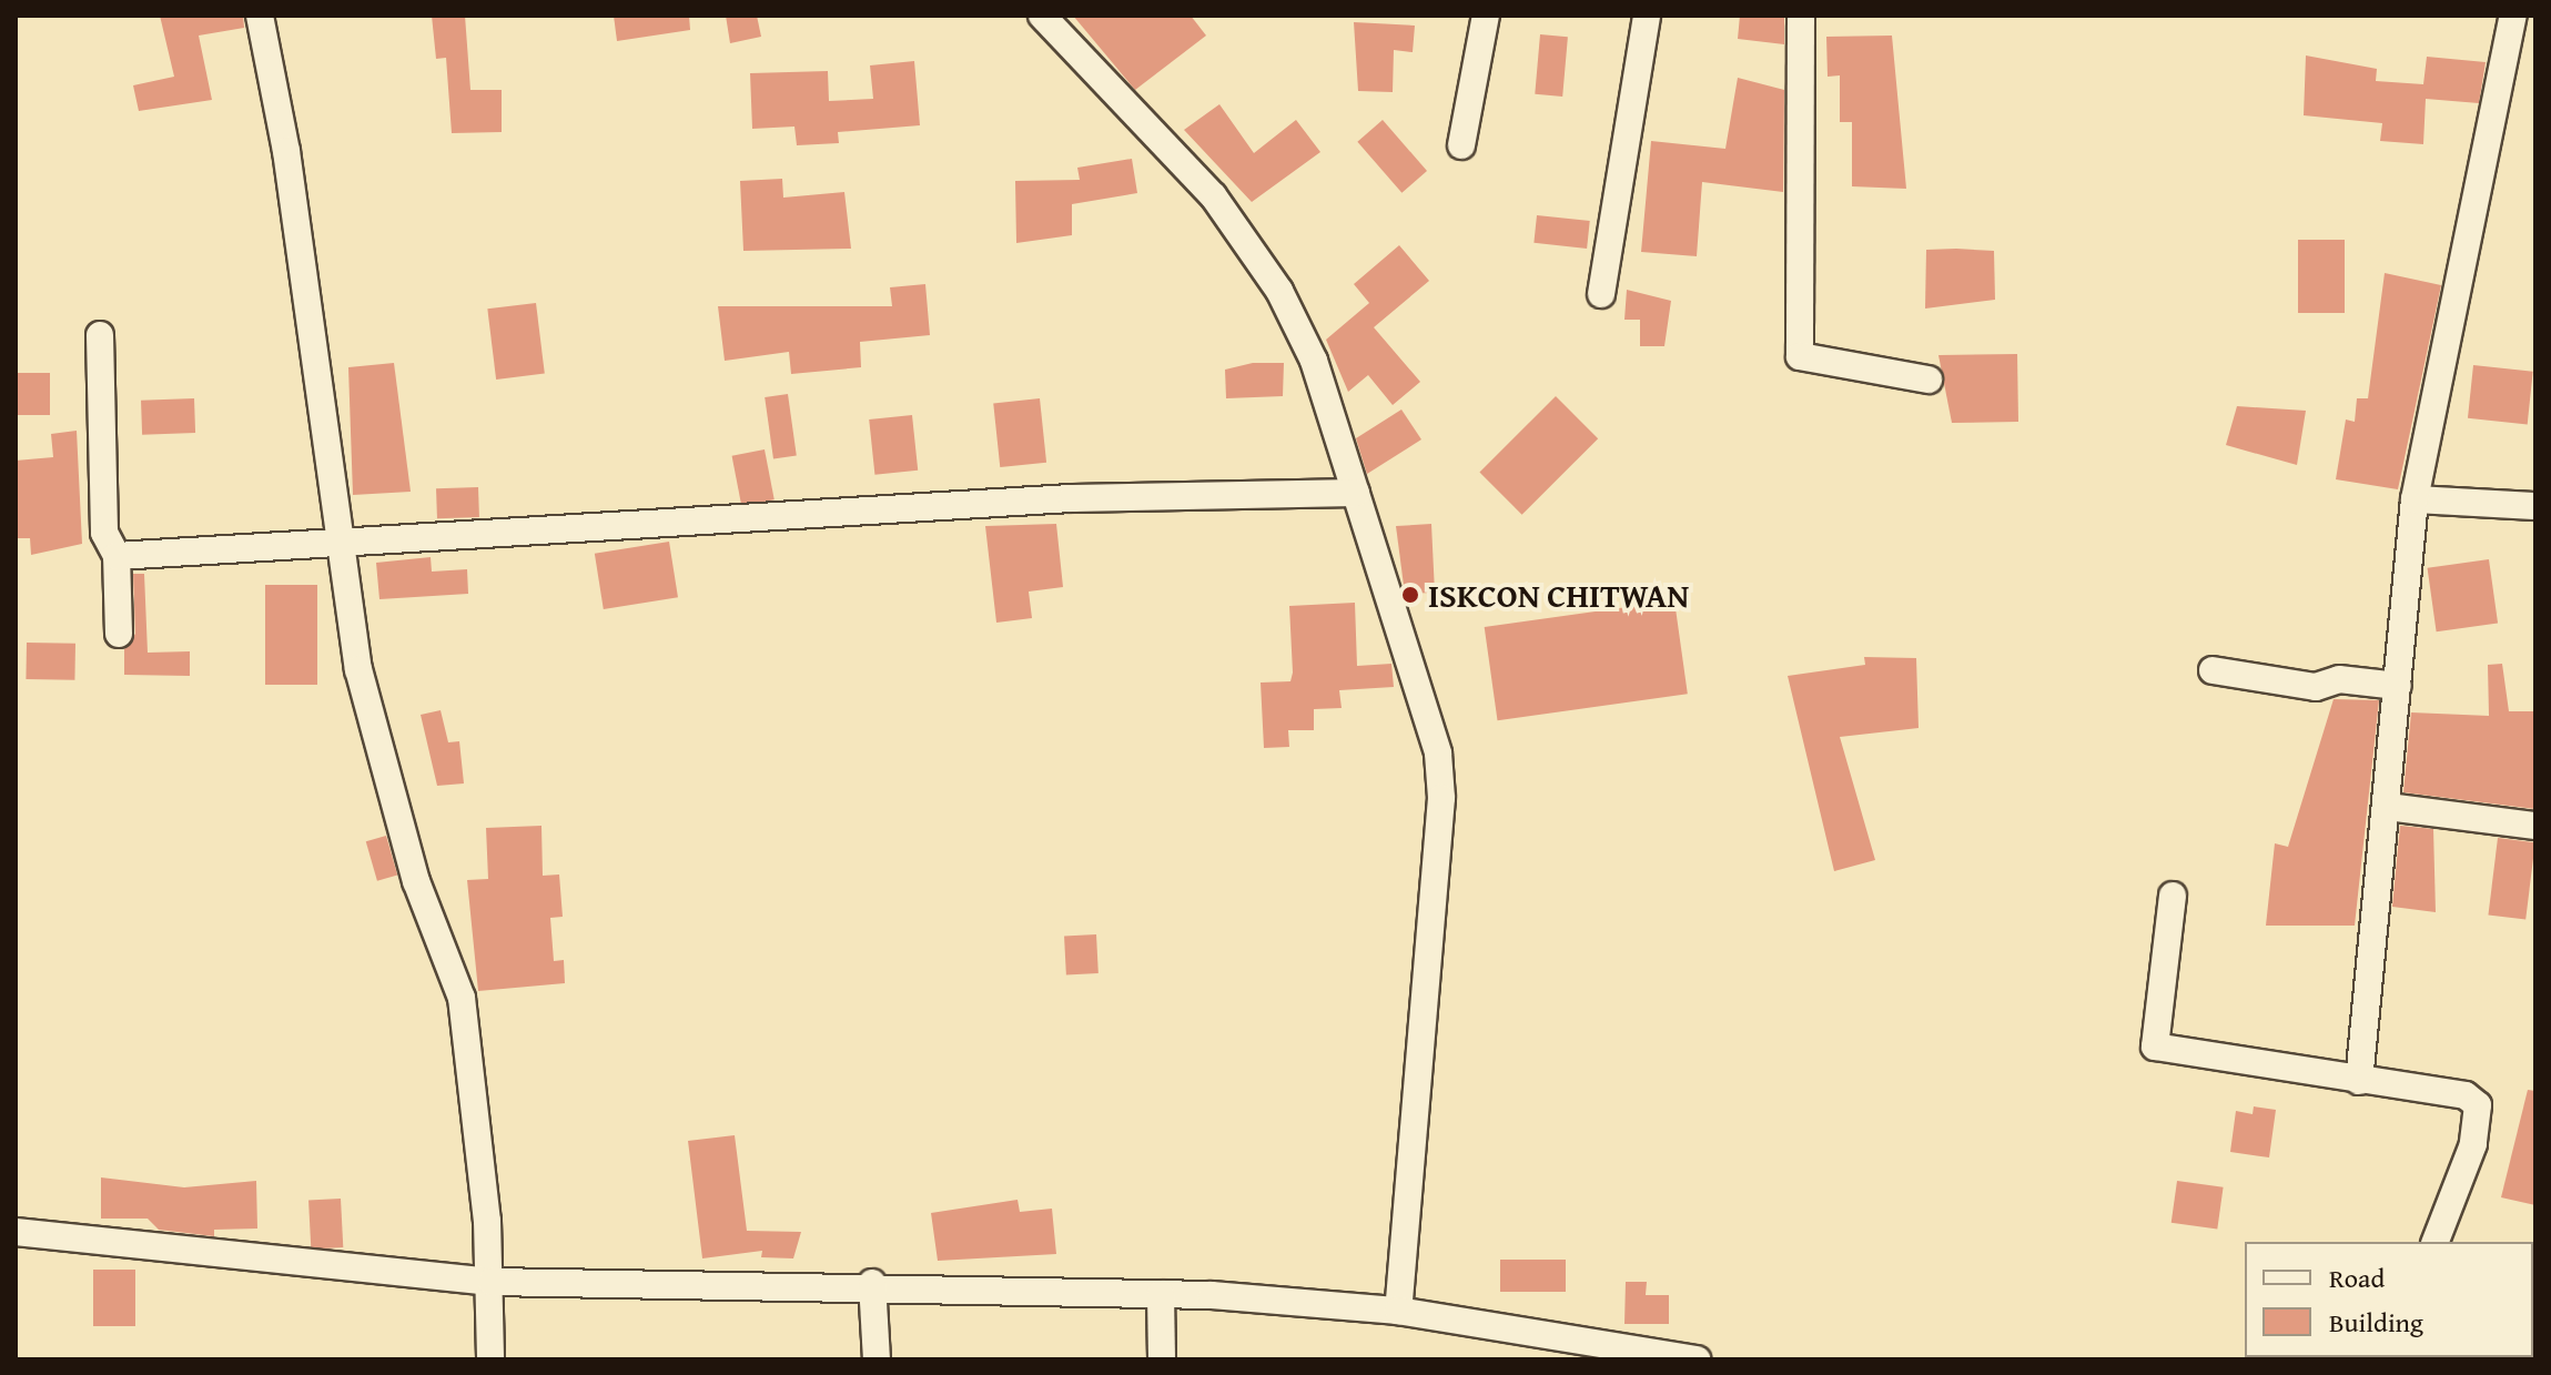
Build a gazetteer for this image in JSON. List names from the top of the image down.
{
  "places": ["ISKCON CHITWAN"],
  "legend": ["Road", "Building"]
}
